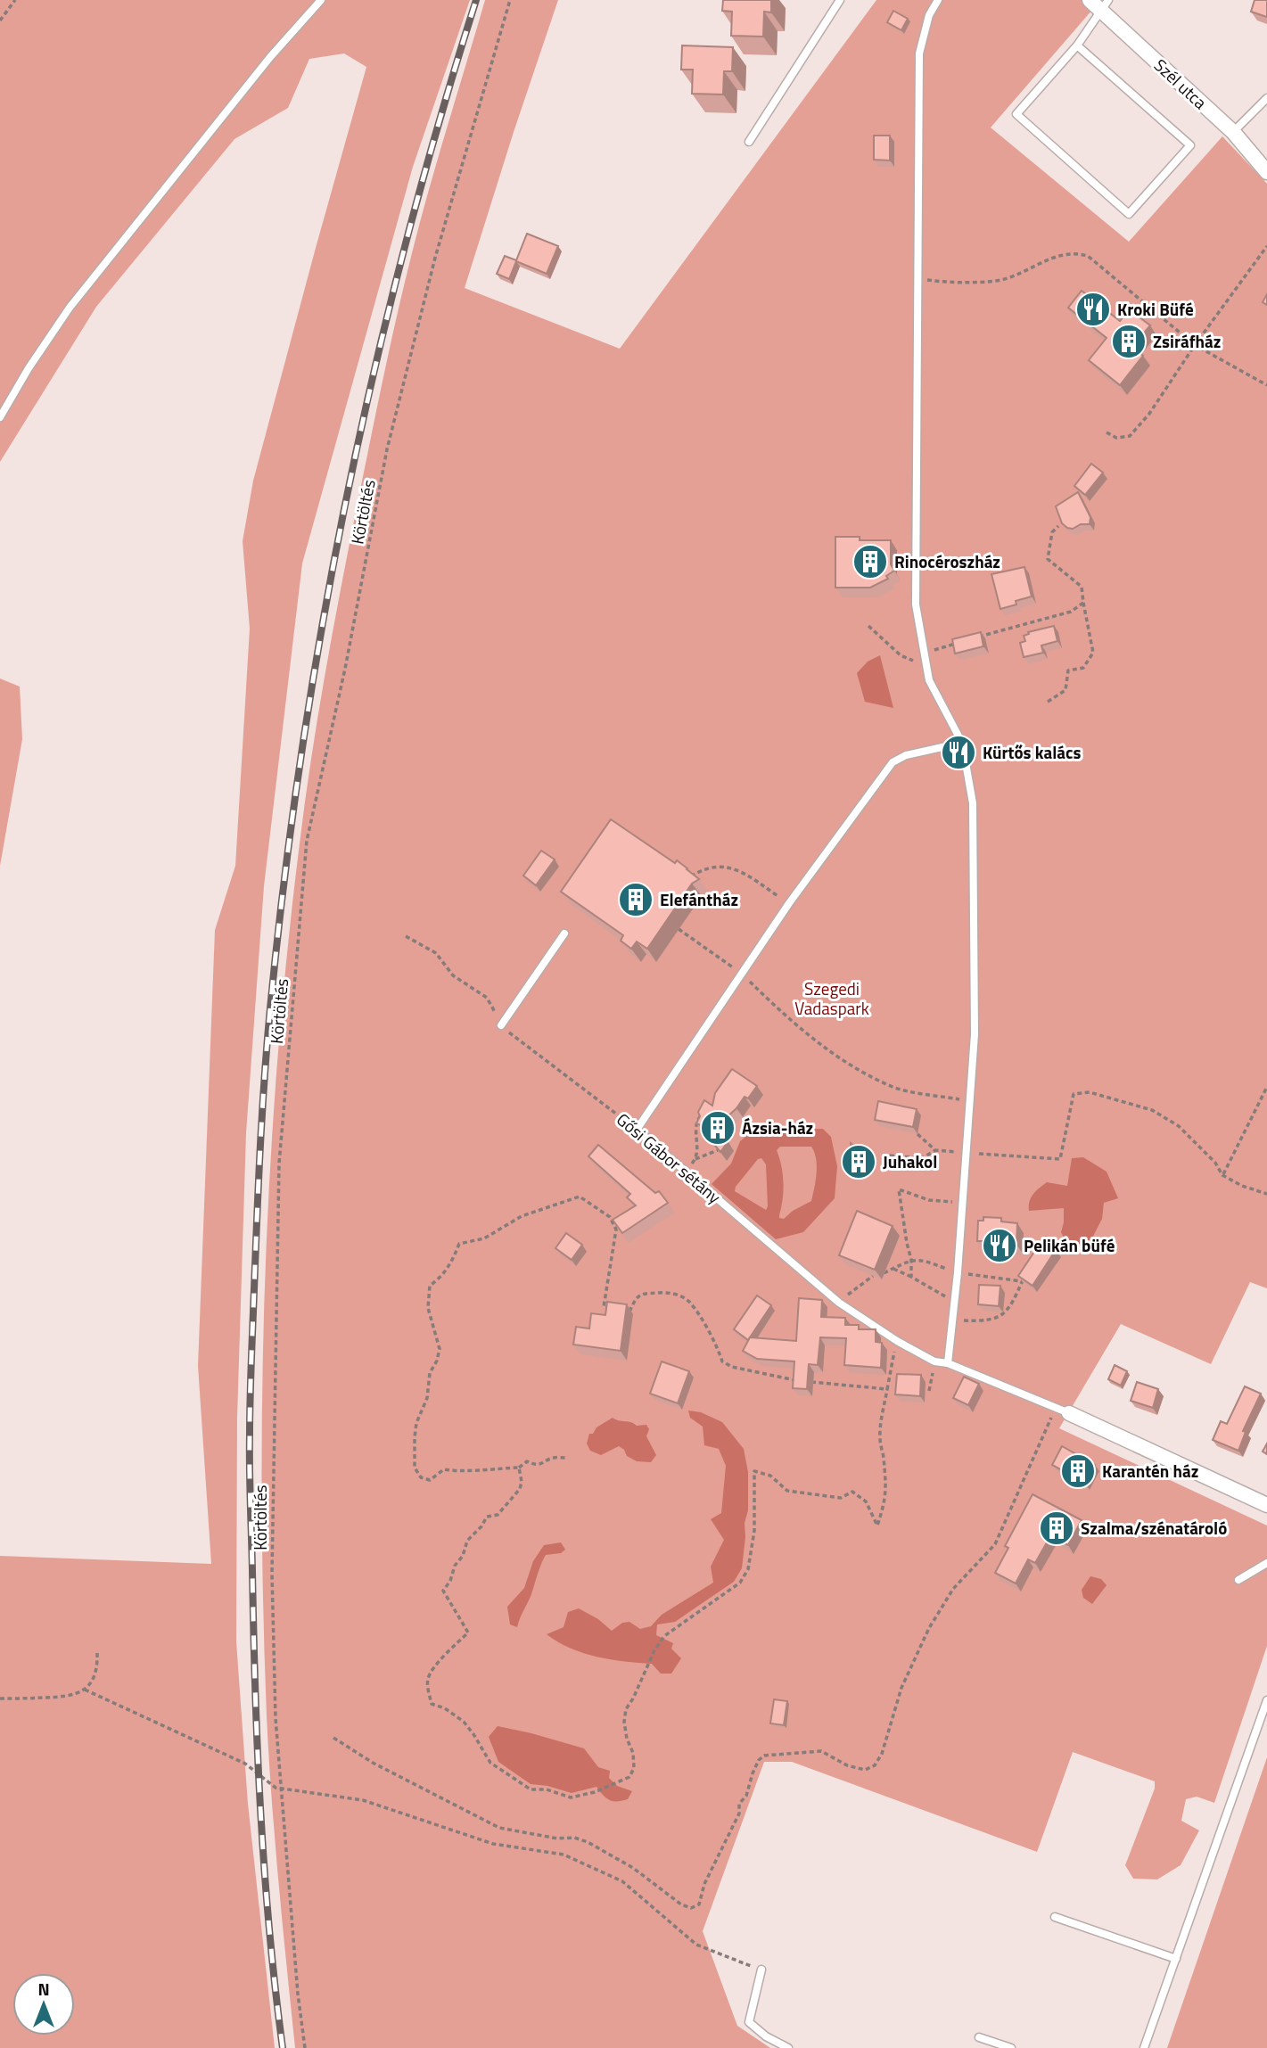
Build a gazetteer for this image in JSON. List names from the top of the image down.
{
  "streets": {
    "street": ["Szél utca"],
    "lane": ["Gősi Gábor sétány"],
    "path": ["Körtöltés"]
  },
  "parks": ["Szegedi Vadaspark"],
  "places": {
    "restaurant": ["Kroki Büfé", "Kürtős kalács", "Pelikán büfé"],
    "building": [
      "Zsiráfház",
      "Rinocéroszház",
      "Elefántház",
      "Ázsia-ház",
      "Juhakol",
      "Karantén ház",
      "Szalma/szénatároló"
    ]
  },
  "north": "top"
}
